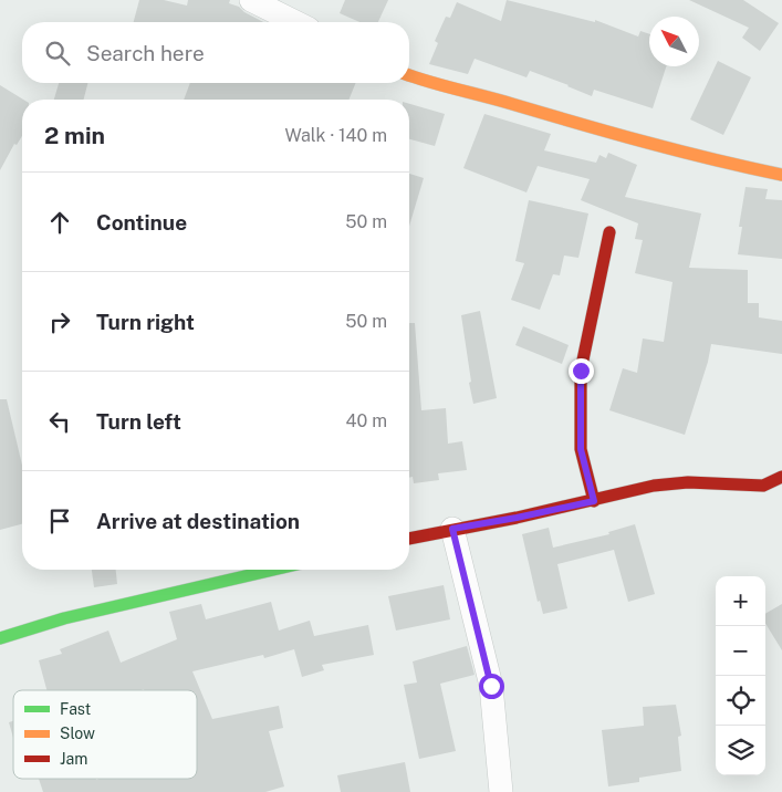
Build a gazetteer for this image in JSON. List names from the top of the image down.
{
  "legend": ["Fast", "Slow", "Jam"],
  "north": "top left",
  "page": {
    "search": "Search here",
    "heading": ["2 min", "Walk · 140 m"],
    "list": [
      ["Continue", "50 m"],
      ["Turn right", "50 m"],
      ["Turn left", "40 m"],
      "Arrive at destination"
    ],
    "map_buttons": ["+", "−"]
  }
}
